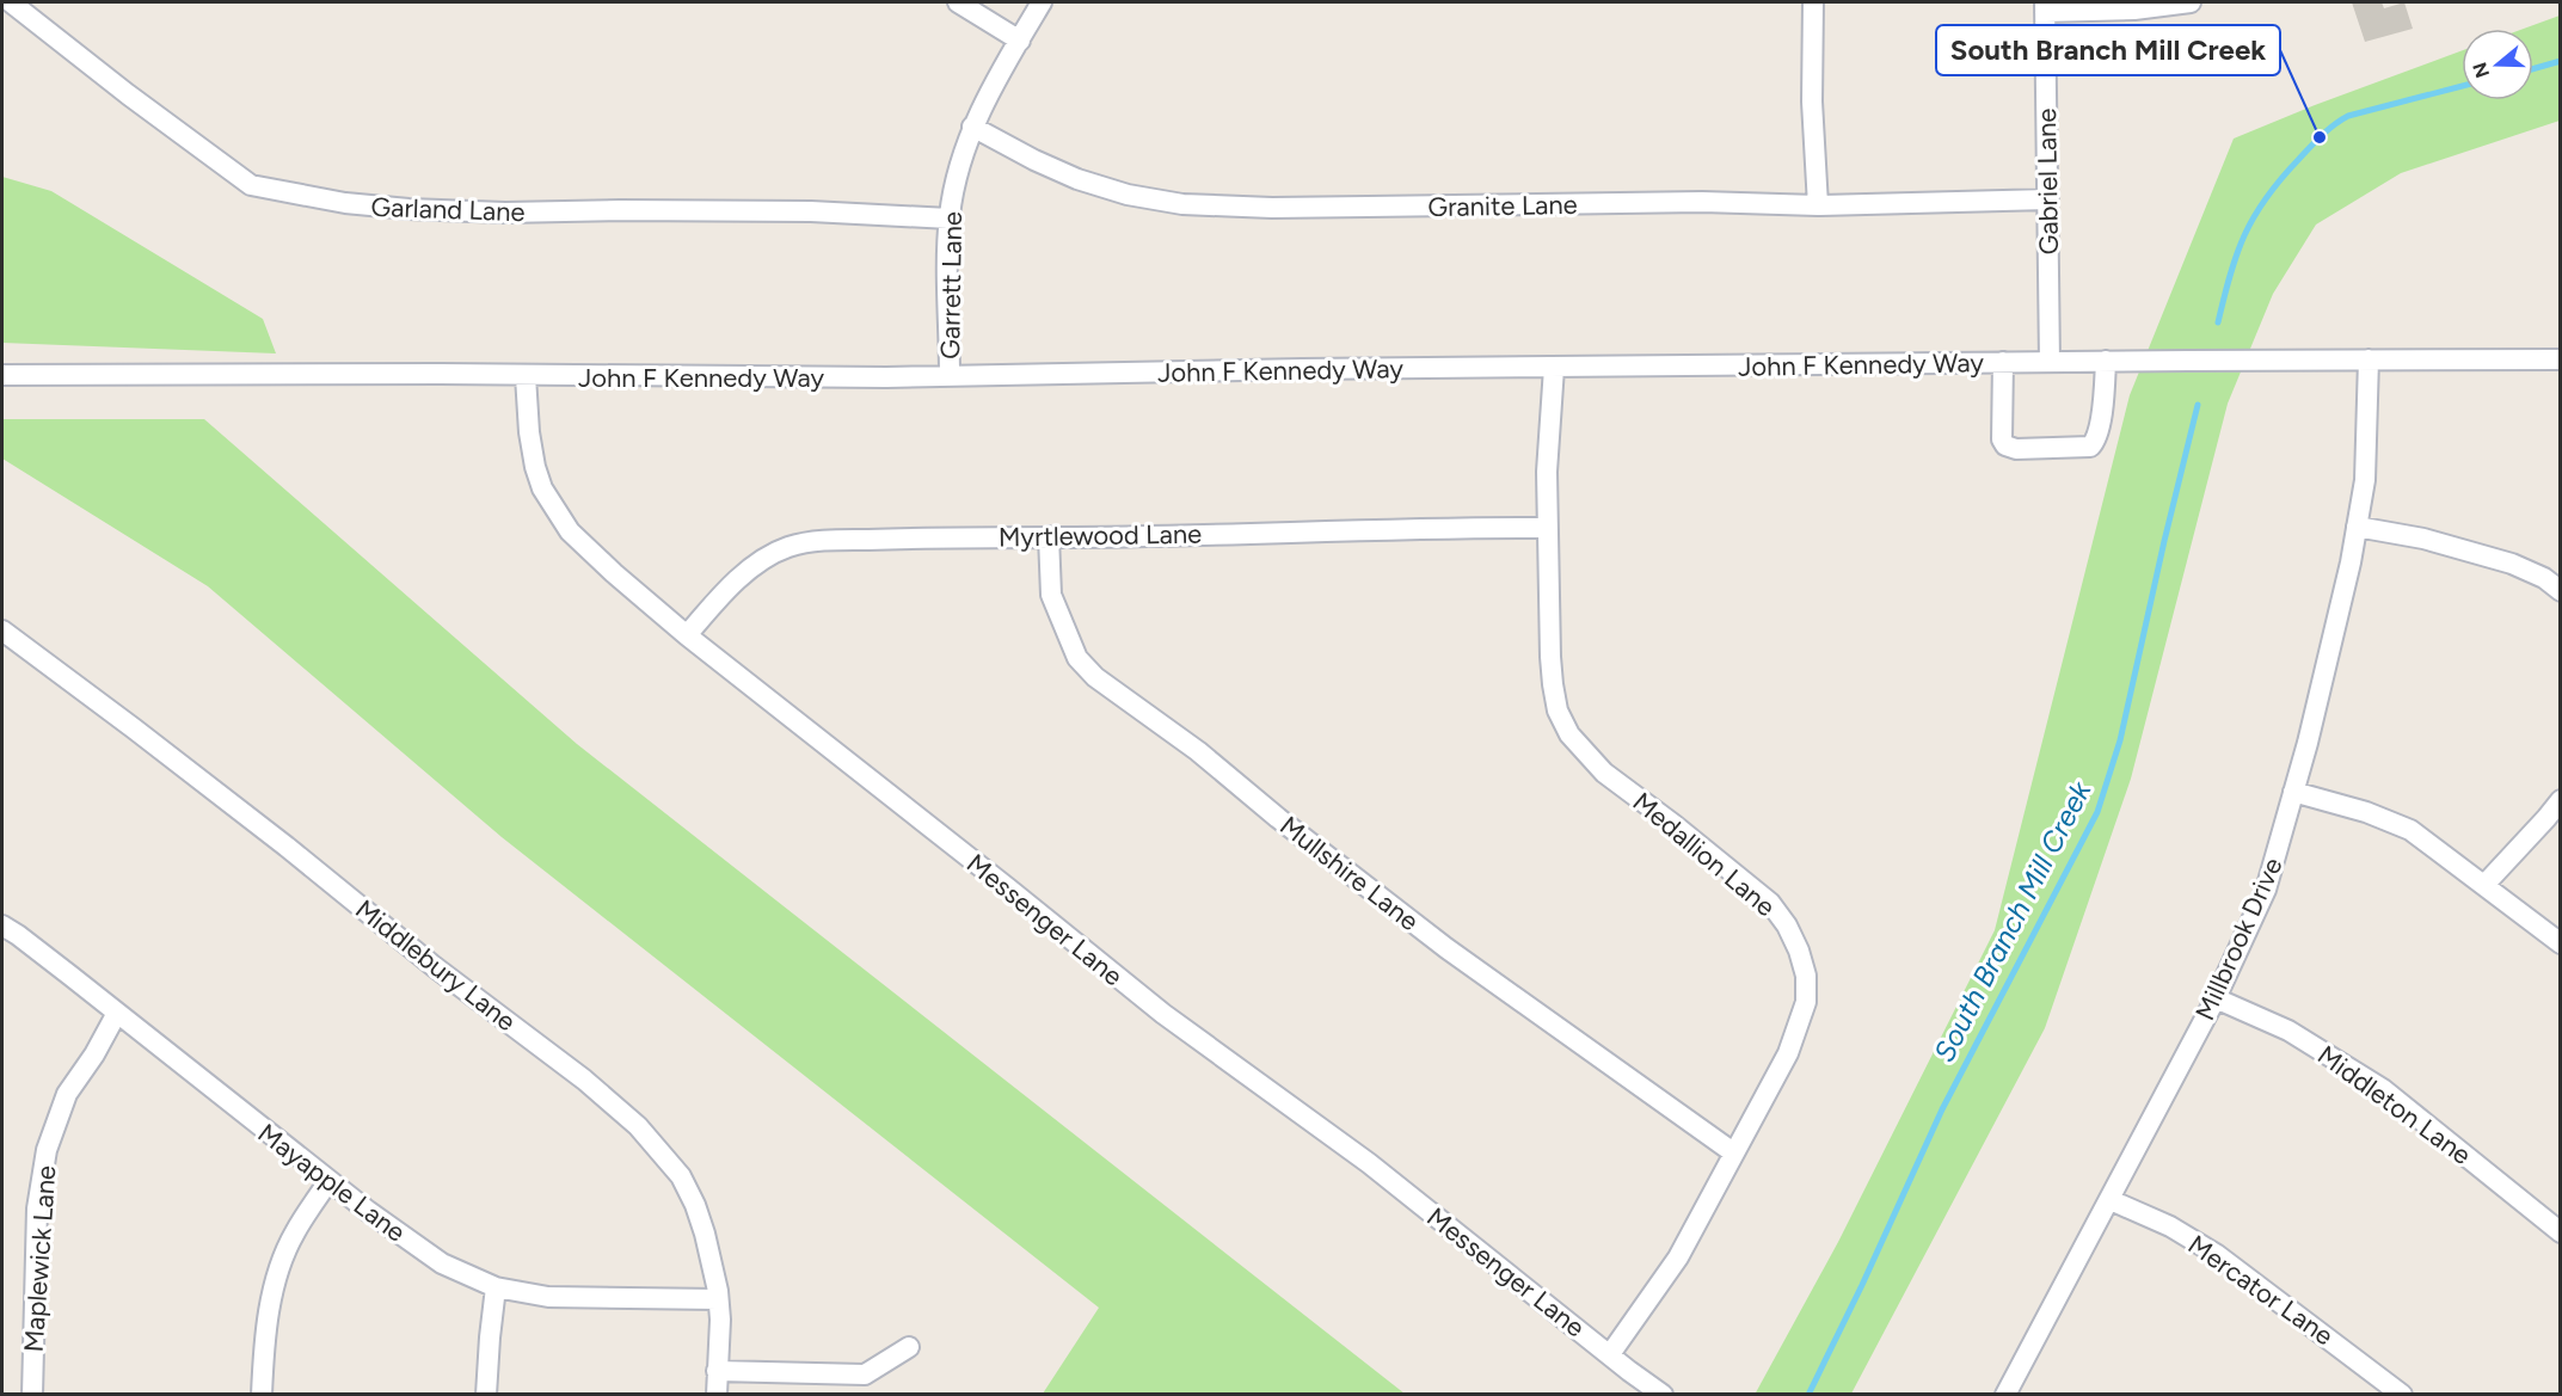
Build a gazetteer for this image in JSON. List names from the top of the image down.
{
  "streets": {
    "street": [
      "Gabriel Lane",
      "Granite Lane",
      "Garland Lane",
      "Garrett Lane",
      "John F Kennedy Way",
      "Myrtlewood Lane",
      "Medallion Lane",
      "Mullshire Lane",
      "Messenger Lane",
      "Millbrook Drive",
      "Middlebury Lane",
      "Middleton Lane",
      "Mayapple Lane",
      "Maplewick Lane",
      "Mercator Lane"
    ]
  },
  "crossings": [
    ["Gabriel Lane", "Granite Lane"],
    ["Gabriel Lane", "John F Kennedy Way"],
    ["Granite Lane", "Garrett Lane"],
    ["Garland Lane", "Garrett Lane"],
    ["Garrett Lane", "John F Kennedy Way"],
    ["John F Kennedy Way", "Medallion Lane"],
    ["John F Kennedy Way", "Messenger Lane"],
    ["John F Kennedy Way", "Millbrook Drive"],
    ["Myrtlewood Lane", "Medallion Lane"],
    ["Myrtlewood Lane", "Mullshire Lane"],
    ["Myrtlewood Lane", "Messenger Lane"],
    ["Medallion Lane", "Mullshire Lane"],
    ["Medallion Lane", "Messenger Lane"],
    ["Millbrook Drive", "Middleton Lane"],
    ["Millbrook Drive", "Mercator Lane"],
    ["Middlebury Lane", "Mayapple Lane"],
    ["Mayapple Lane", "Maplewick Lane"]
  ],
  "water": ["South Branch Mill Creek"],
  "places": ["South Branch Mill Creek"],
  "north": "left"
}
